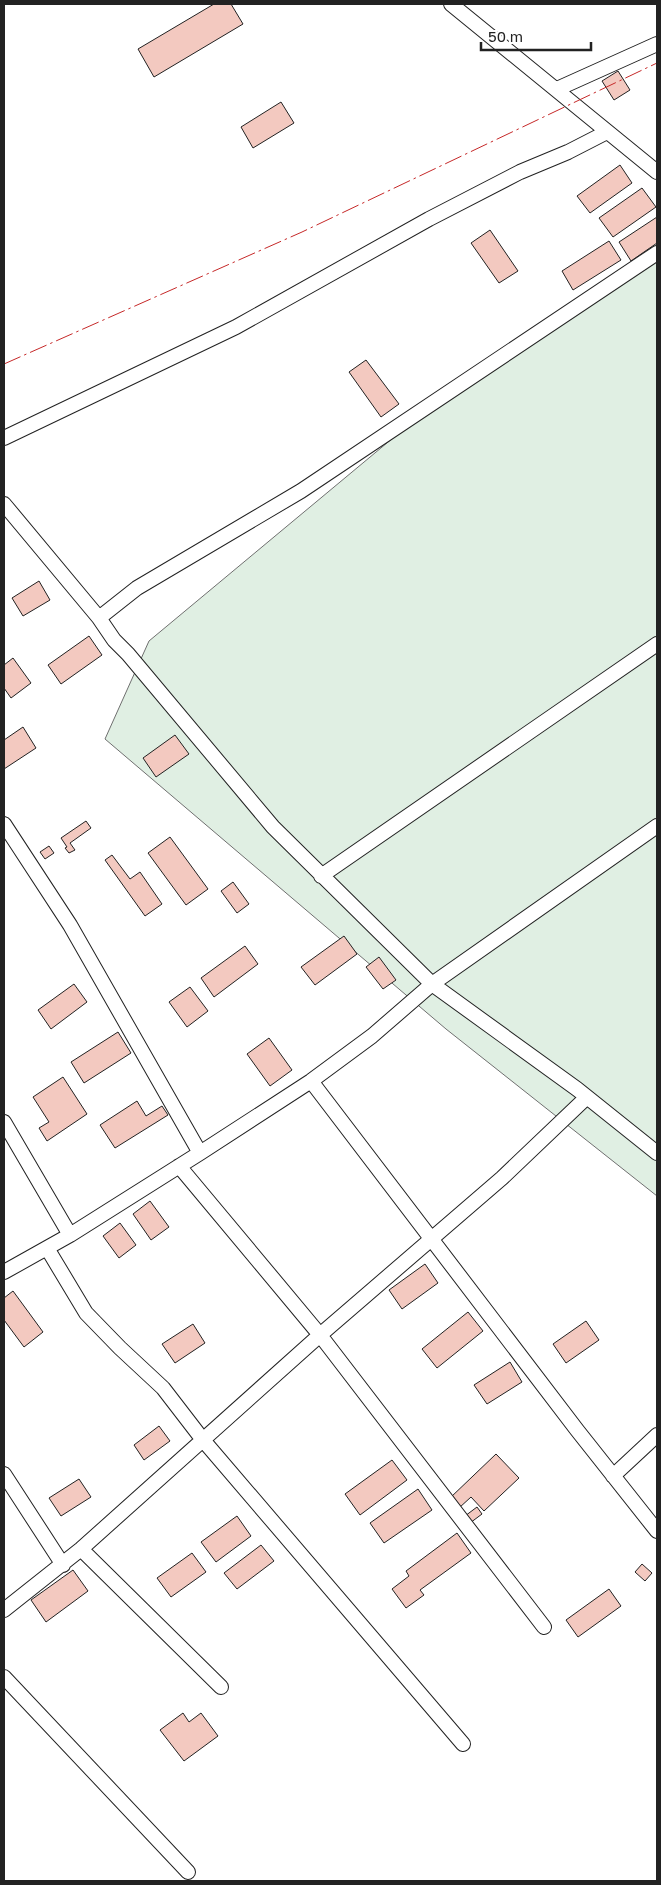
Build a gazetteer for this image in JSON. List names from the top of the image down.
{
  "scale_bar": "50 m"
}
